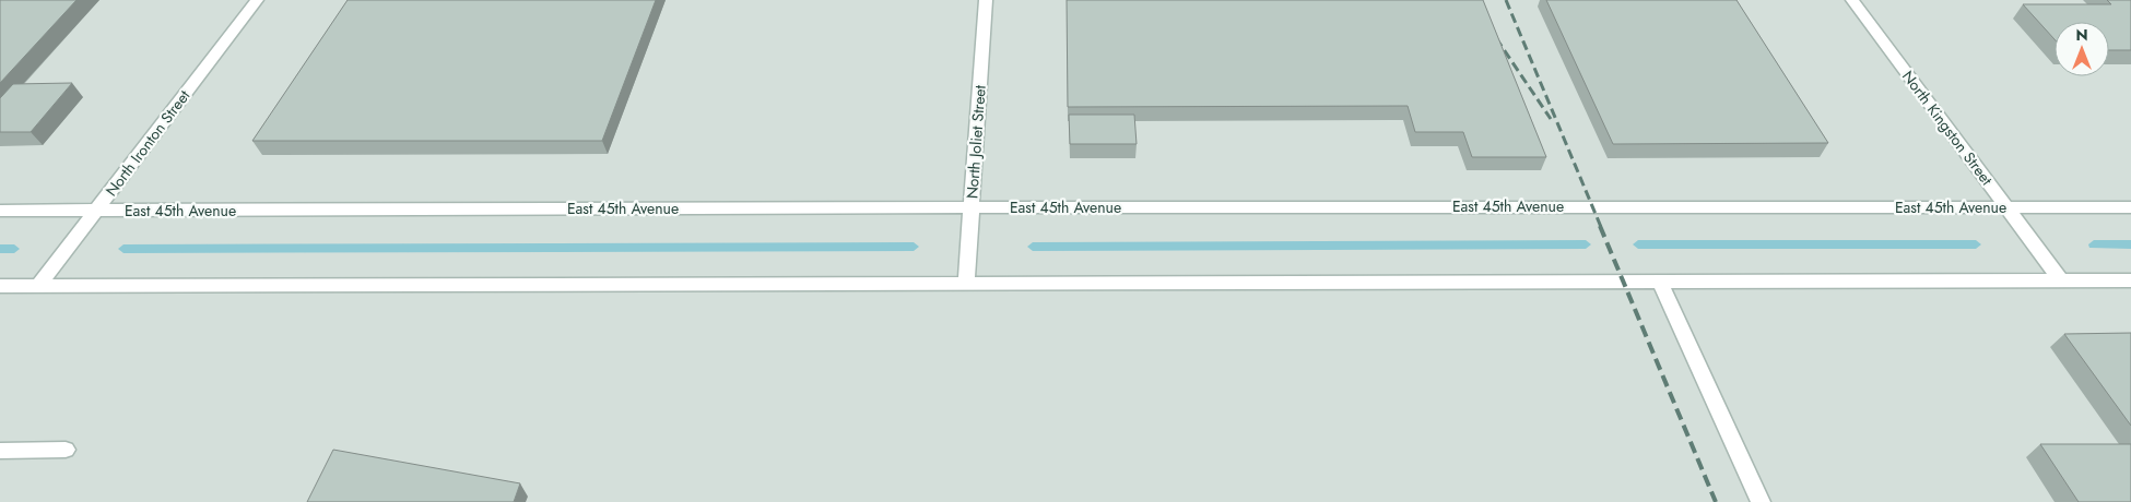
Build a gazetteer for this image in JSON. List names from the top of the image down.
{
  "streets": {
    "street": [
      "North Kingston Street",
      "North Joliet Street",
      "North Ironton Street",
      "East 45th Avenue"
    ]
  },
  "crossings": [
    ["North Kingston Street", "East 45th Avenue"],
    ["North Joliet Street", "East 45th Avenue"],
    ["North Ironton Street", "East 45th Avenue"]
  ],
  "north": "top"
}
